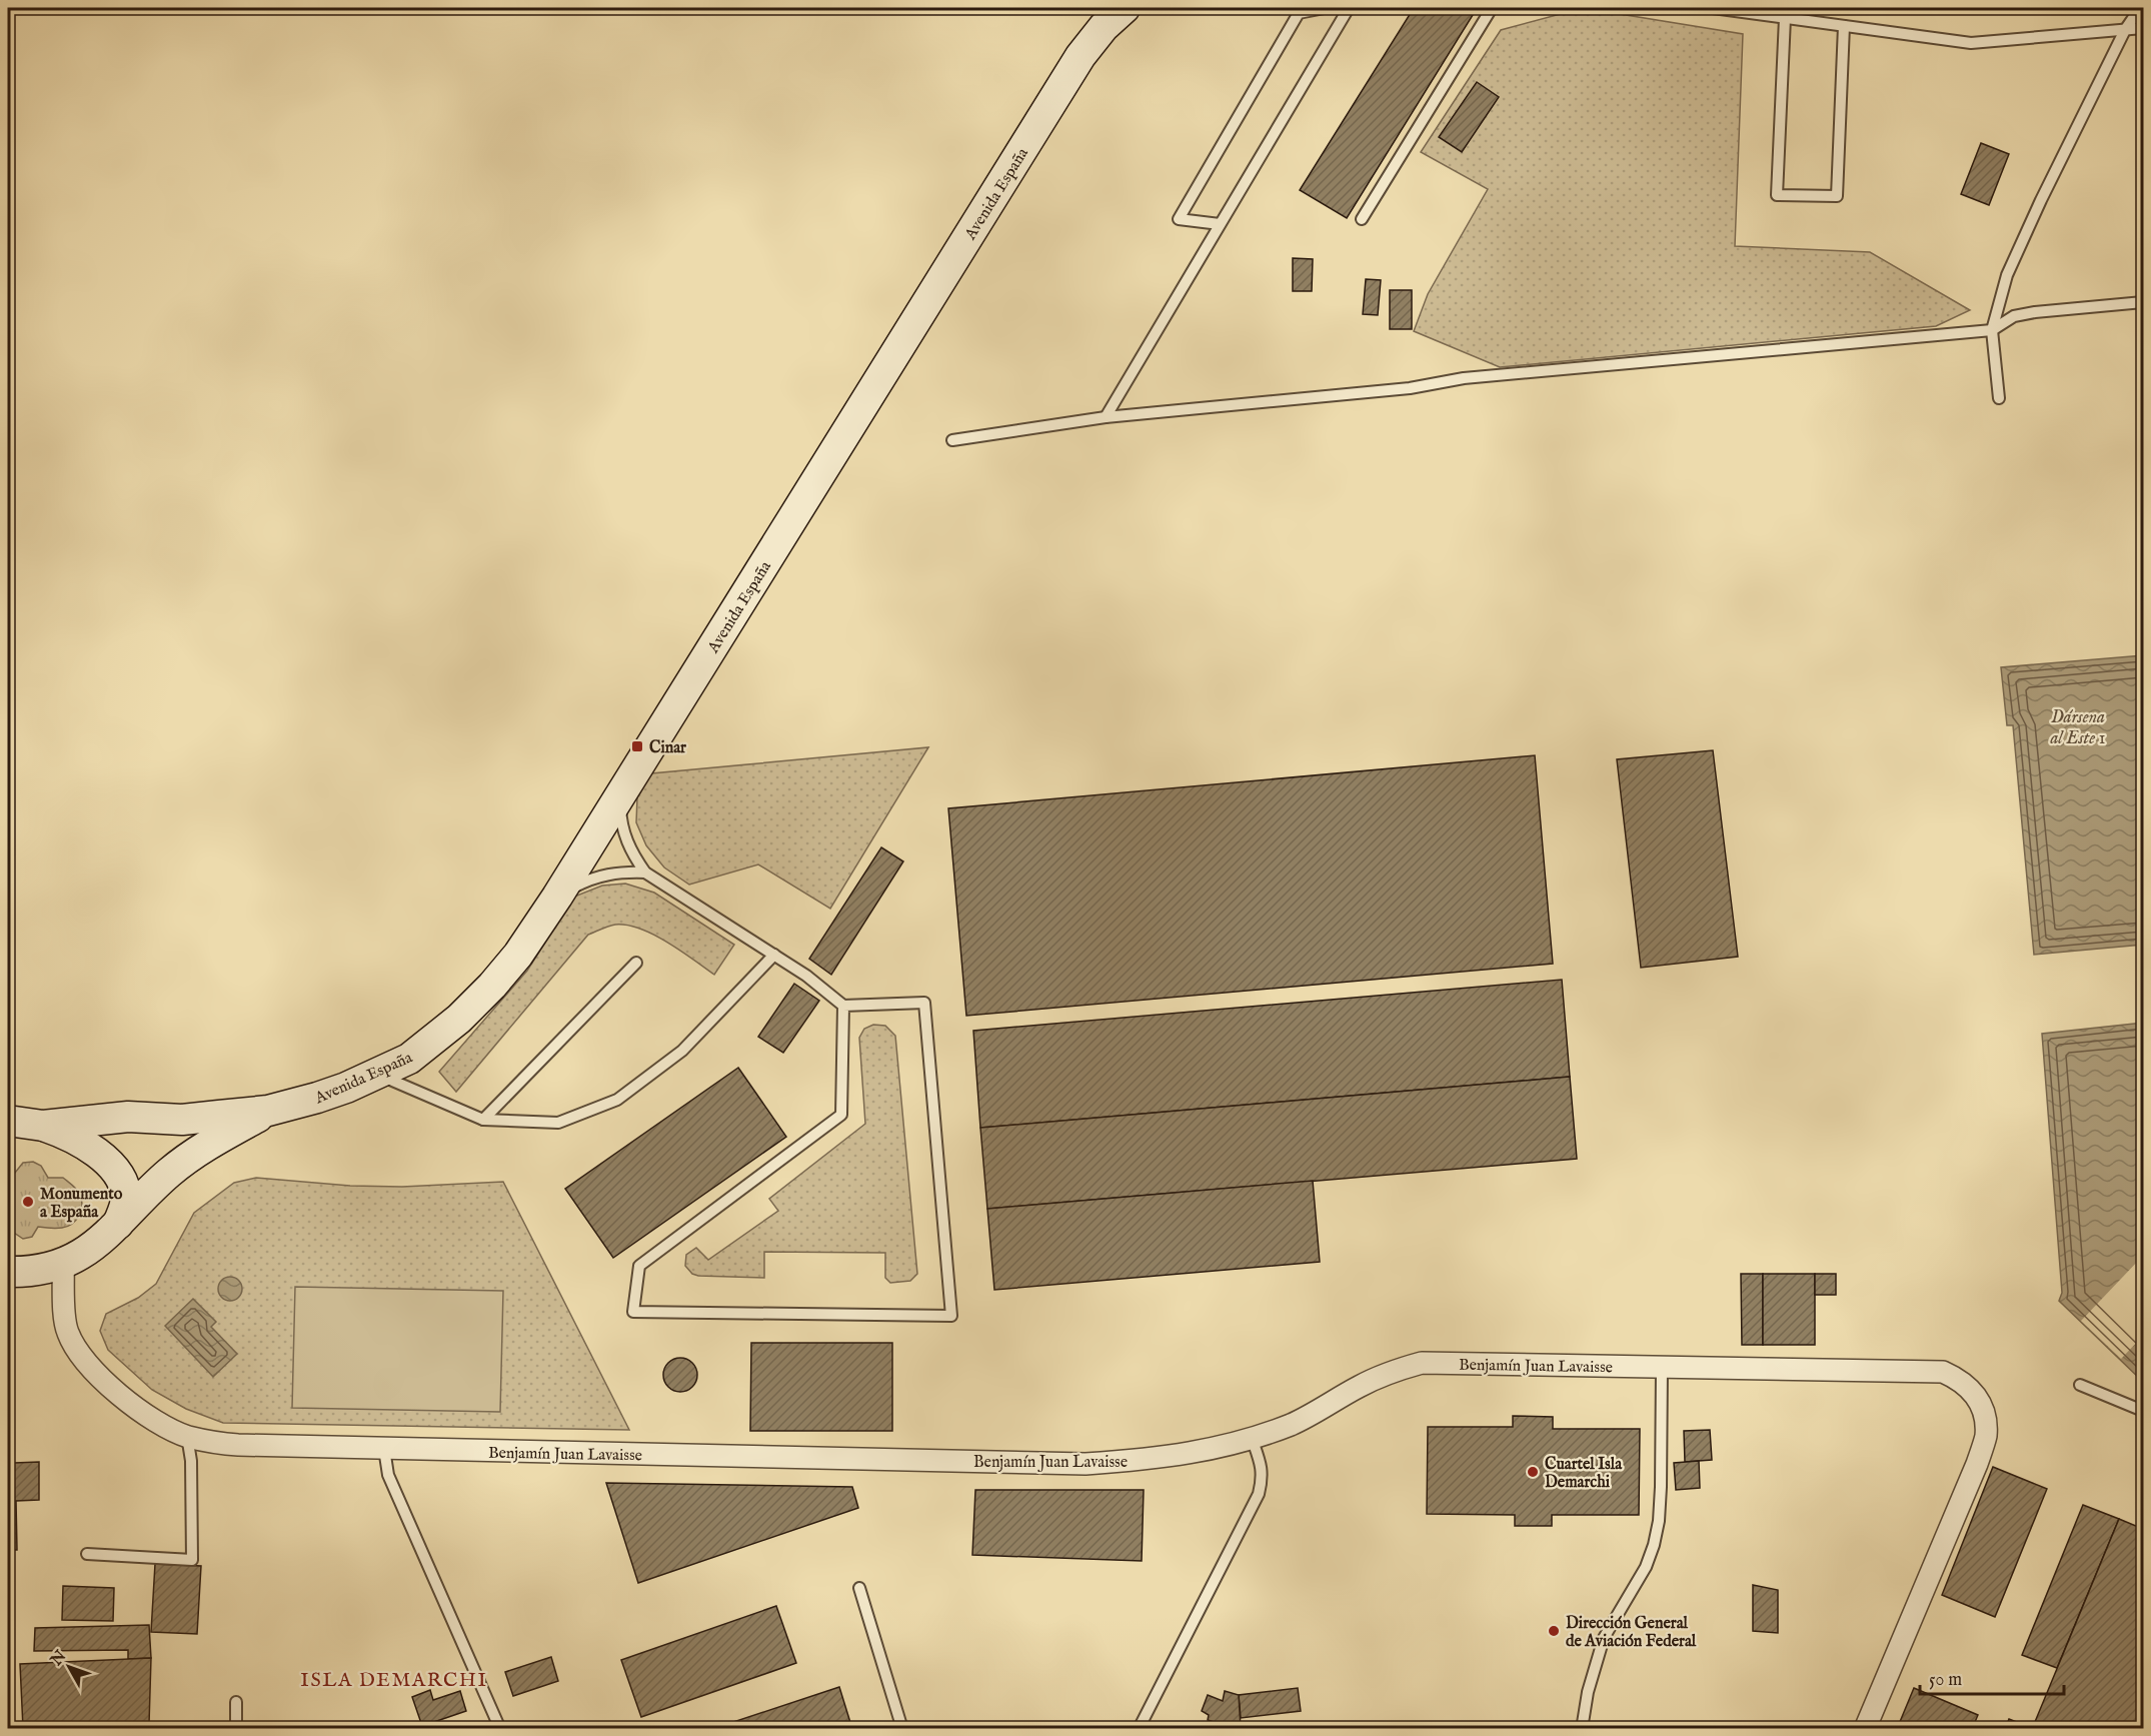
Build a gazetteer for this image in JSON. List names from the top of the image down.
{
  "streets": {
    "street": ["Avenida España", "Benjamín Juan Lavaisse"]
  },
  "crossings": [
    ["Avenida España", "Benjamín Juan Lavaisse"]
  ],
  "districts": ["ISLA DEMARCHI"],
  "water": ["Dársena al Este 1"],
  "places": {
    "transit": ["Cinar"],
    "other": ["Monumento a España", "Cuartel Isla Demarchi", "Dirección General de Aviación Federal"]
  },
  "scale_bar": "50 m",
  "north": "top left"
}
